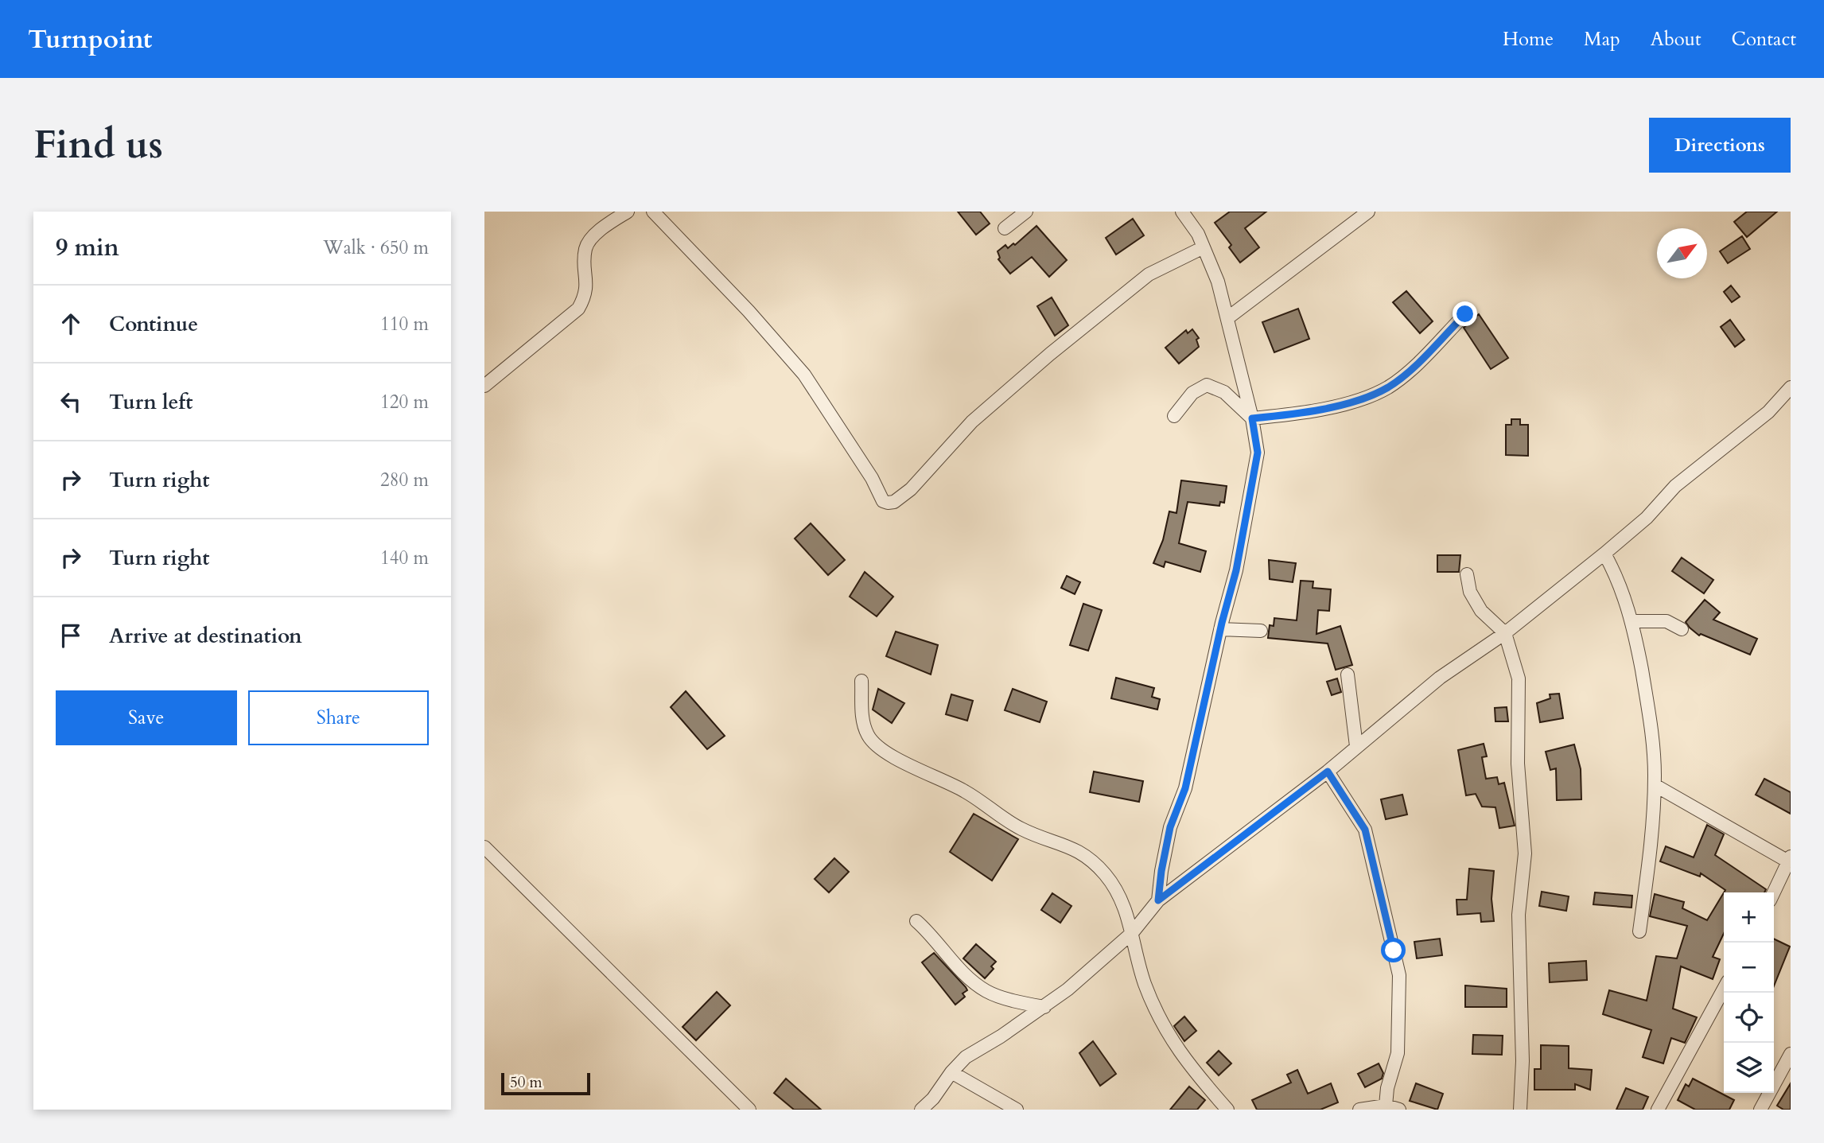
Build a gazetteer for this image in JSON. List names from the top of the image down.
{
  "scale_bar": "50 m",
  "north": "top right",
  "page": {
    "header": "Turnpoint",
    "nav": [
      "Home",
      "Map",
      "About",
      "Contact"
    ],
    "buttons": [
      "Directions",
      ["Save", "Share"]
    ],
    "title": "Find us",
    "heading": ["9 min", "Walk · 650 m"],
    "list": [
      ["Continue", "110 m"],
      ["Turn left", "120 m"],
      ["Turn right", "280 m"],
      ["Turn right", "140 m"],
      "Arrive at destination"
    ],
    "map_buttons": ["+", "−"],
    "scale": "50 m"
  }
}
